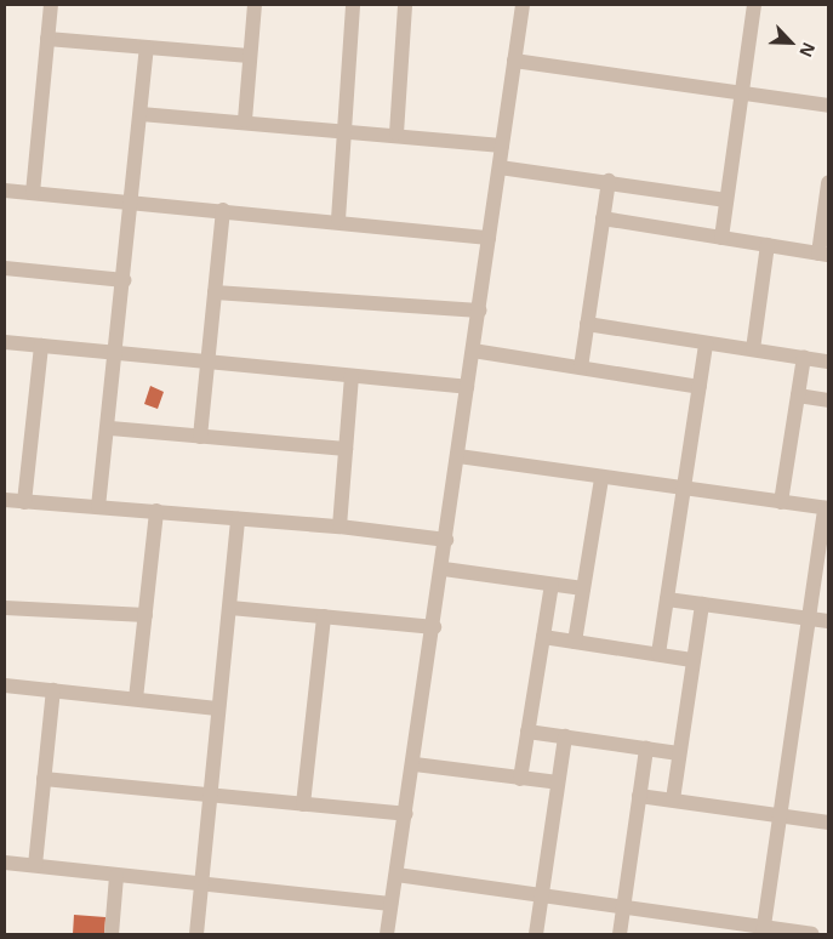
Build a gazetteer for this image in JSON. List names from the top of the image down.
{
  "north": "bottom right"
}
